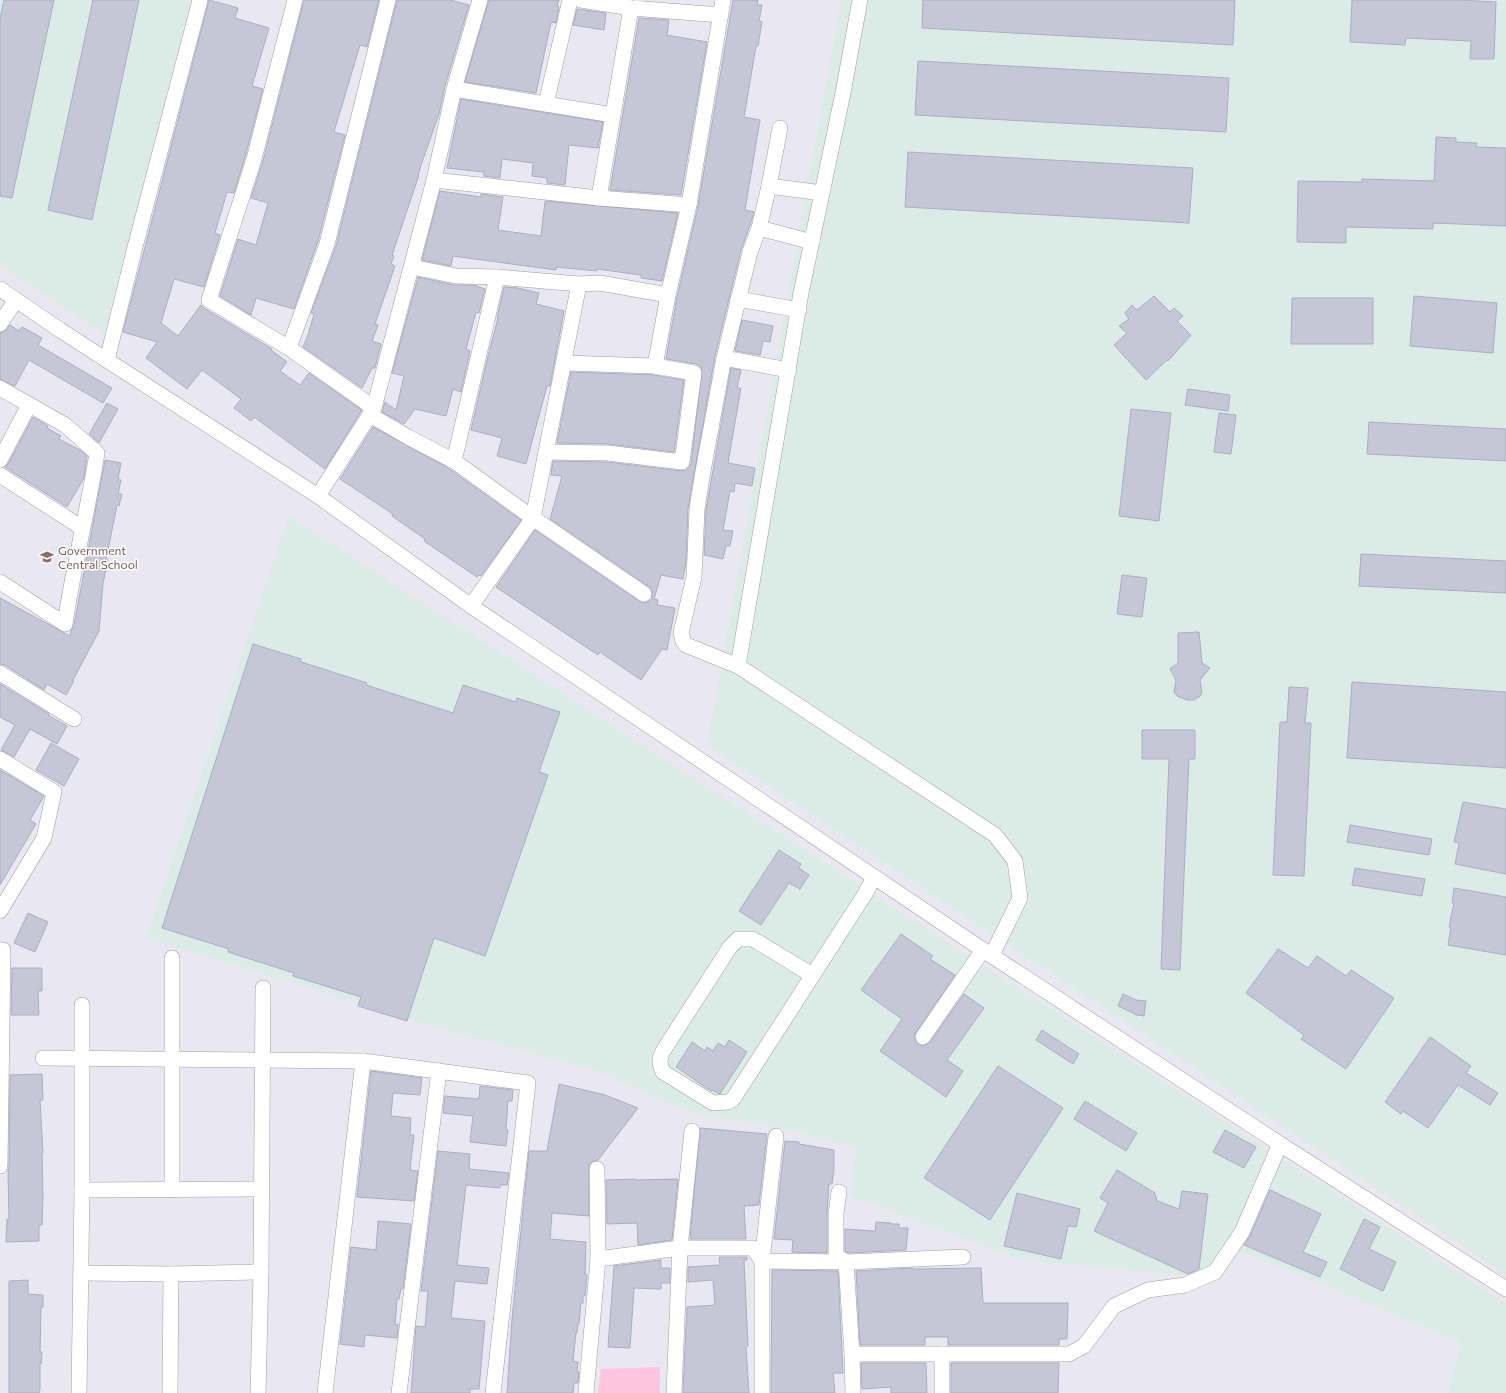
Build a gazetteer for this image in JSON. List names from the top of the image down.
{
  "places": {
    "school or university": ["Government Central School"]
  }
}
